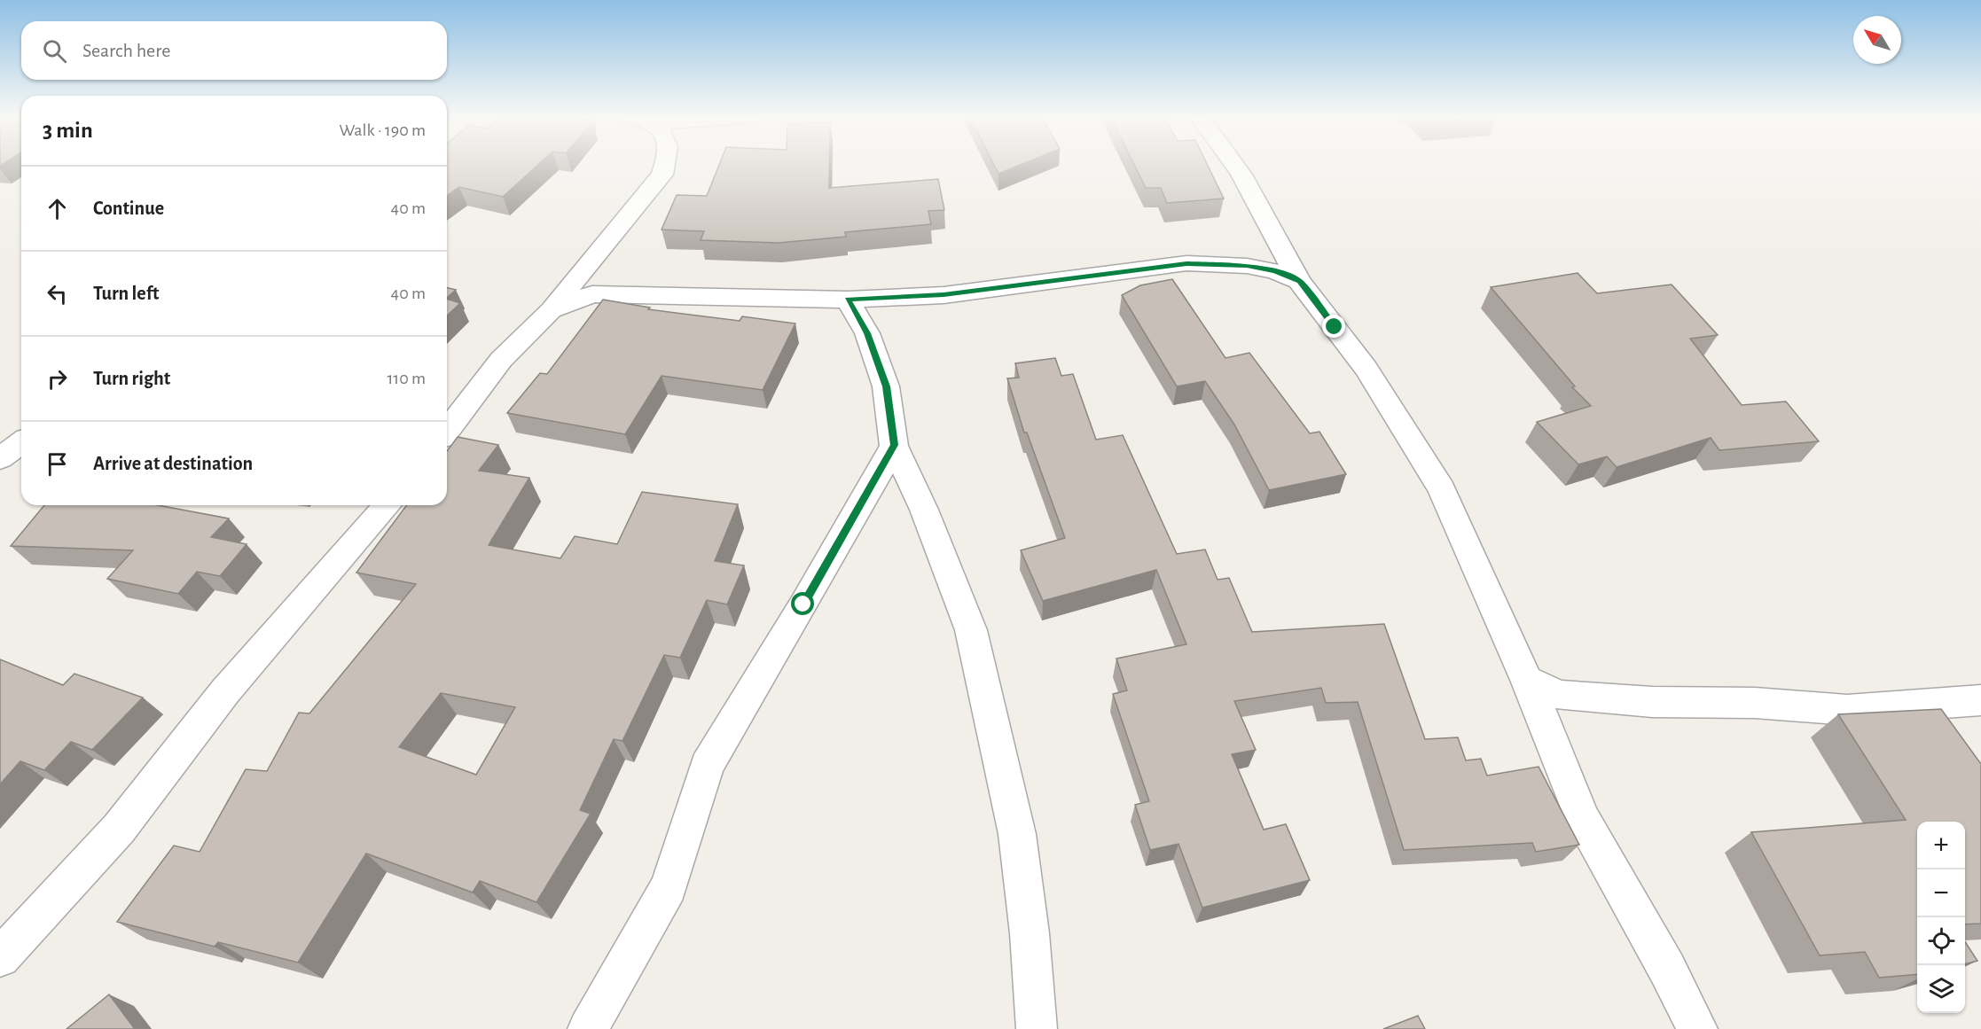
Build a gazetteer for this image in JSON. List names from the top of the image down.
{
  "north": "top left",
  "page": {
    "search": "Search here",
    "heading": ["3 min", "Walk · 190 m"],
    "list": [
      ["Continue", "40 m"],
      ["Turn left", "40 m"],
      ["Turn right", "110 m"],
      "Arrive at destination"
    ],
    "map_buttons": ["+", "−"]
  }
}
